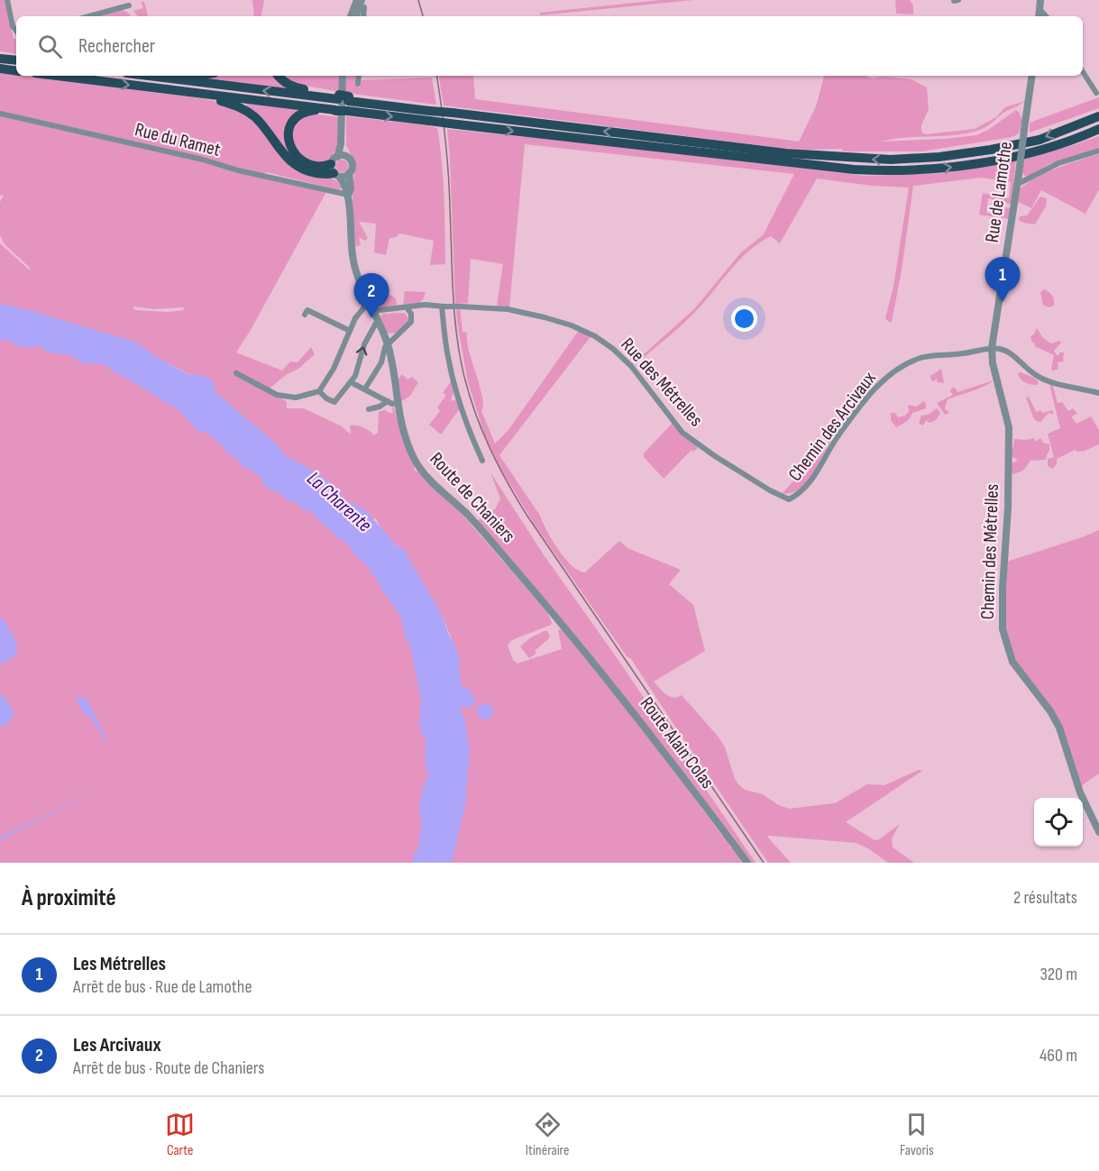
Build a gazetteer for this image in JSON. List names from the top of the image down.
{
  "streets": {
    "street": [
      "Rue du Ramet",
      "Rue de Lamothe",
      "Rue des Métrelles",
      "Chemin des Arcivaux",
      "Route de Chaniers",
      "Chemin des Métrelles",
      "Route Alain Colas"
    ]
  },
  "crossings": [
    ["Rue du Ramet", "Route de Chaniers"],
    ["Rue de Lamothe", "Chemin des Arcivaux"],
    ["Rue de Lamothe", "Chemin des Métrelles"],
    ["Rue des Métrelles", "Chemin des Arcivaux"],
    ["Rue des Métrelles", "Route de Chaniers"],
    ["Chemin des Arcivaux", "Chemin des Métrelles"],
    ["Route de Chaniers", "Route Alain Colas"]
  ],
  "water": ["La Charente"],
  "page": {
    "search": "Rechercher",
    "pins": ["1", "2"],
    "heading": ["À proximité", "2 résultats"],
    "list": [
      {
        "mark": "1",
        "name": "Les Métrelles",
        "note": "Arrêt de bus · Rue de Lamothe",
        "value": "320 m"
      },
      {
        "mark": "2",
        "name": "Les Arcivaux",
        "note": "Arrêt de bus · Route de Chaniers",
        "value": "460 m"
      }
    ],
    "nav": ["Carte", "Itinéraire", "Favoris"]
  }
}
